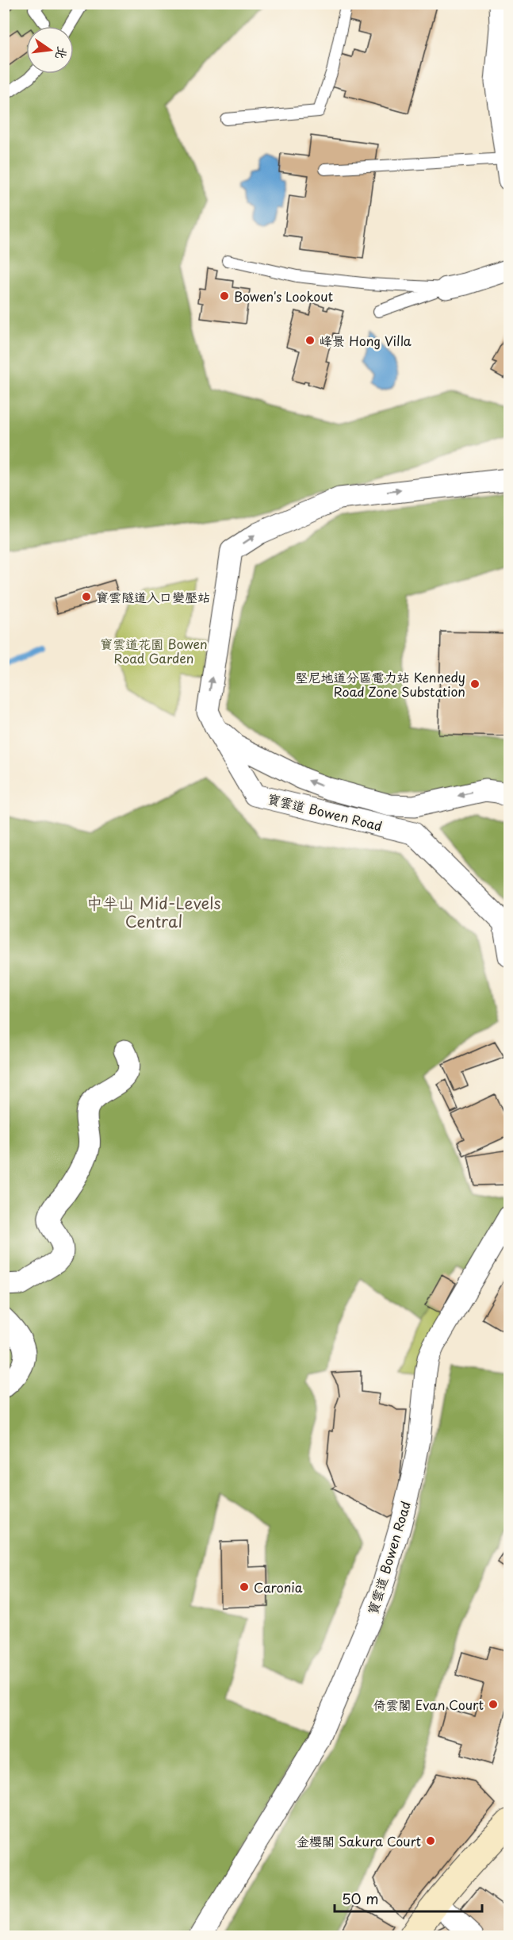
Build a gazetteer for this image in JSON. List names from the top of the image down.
{
  "streets": {
    "street": ["寶雲道 Bowen Road"]
  },
  "districts": ["中半山 Mid-Levels Central"],
  "parks": ["寶雲道花園 Bowen Road Garden"],
  "places": [
    "Bowen's Lookout",
    "峰景 Hong Villa",
    "寶雲隧道入口變壓站",
    "堅尼地道分區電力站 Kennedy Road Zone Substation",
    "Caronia",
    "倚雲閣 Evan Court",
    "金櫻閣 Sakura Court"
  ],
  "scale_bar": "50 m",
  "north": "right"
}
